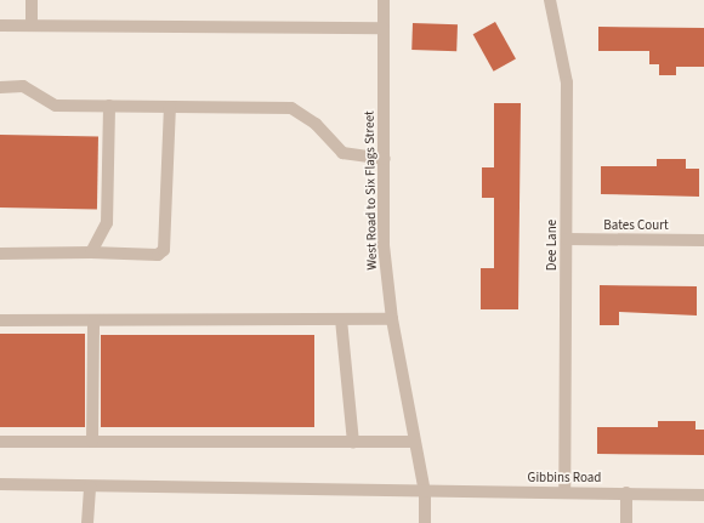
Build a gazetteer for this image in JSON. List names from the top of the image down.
{
  "streets": {
    "street": [
      "West Road to Six Flags Street",
      "Bates Court",
      "Dee Lane",
      "Gibbins Road"
    ]
  },
  "crossings": [
    ["West Road to Six Flags Street", "Gibbins Road"],
    ["Bates Court", "Dee Lane"],
    ["Dee Lane", "Gibbins Road"]
  ]
}
